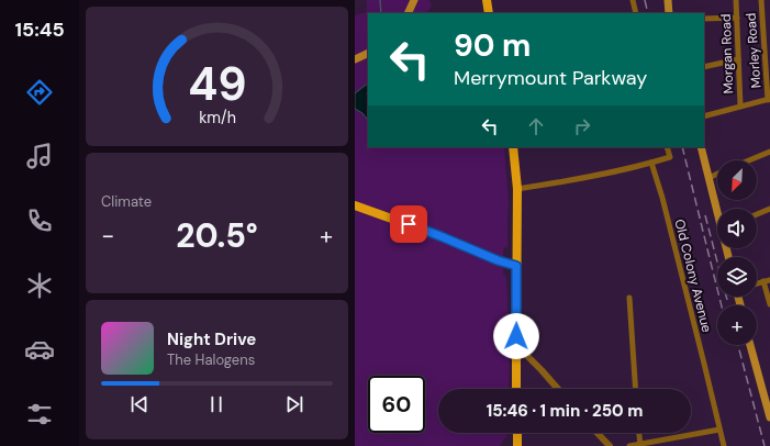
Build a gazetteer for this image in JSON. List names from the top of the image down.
{
  "streets": {
    "street": ["Morley Road", "Morgan Road", "Old Colony Avenue"]
  },
  "north": "bottom left",
  "page": {
    "tabs": "15:45",
    "turn": ["90 m", "Merrymount Parkway"],
    "tile": "Climate",
    "map_buttons": "+",
    "heat": ["−", "20.5°", "+"],
    "song": ["Night Drive", "The Halogens"],
    "limit": "60",
    "trip": "15:46 · 1 min · 250 m",
    "gauge": ["49", "km/h"]
  }
}
